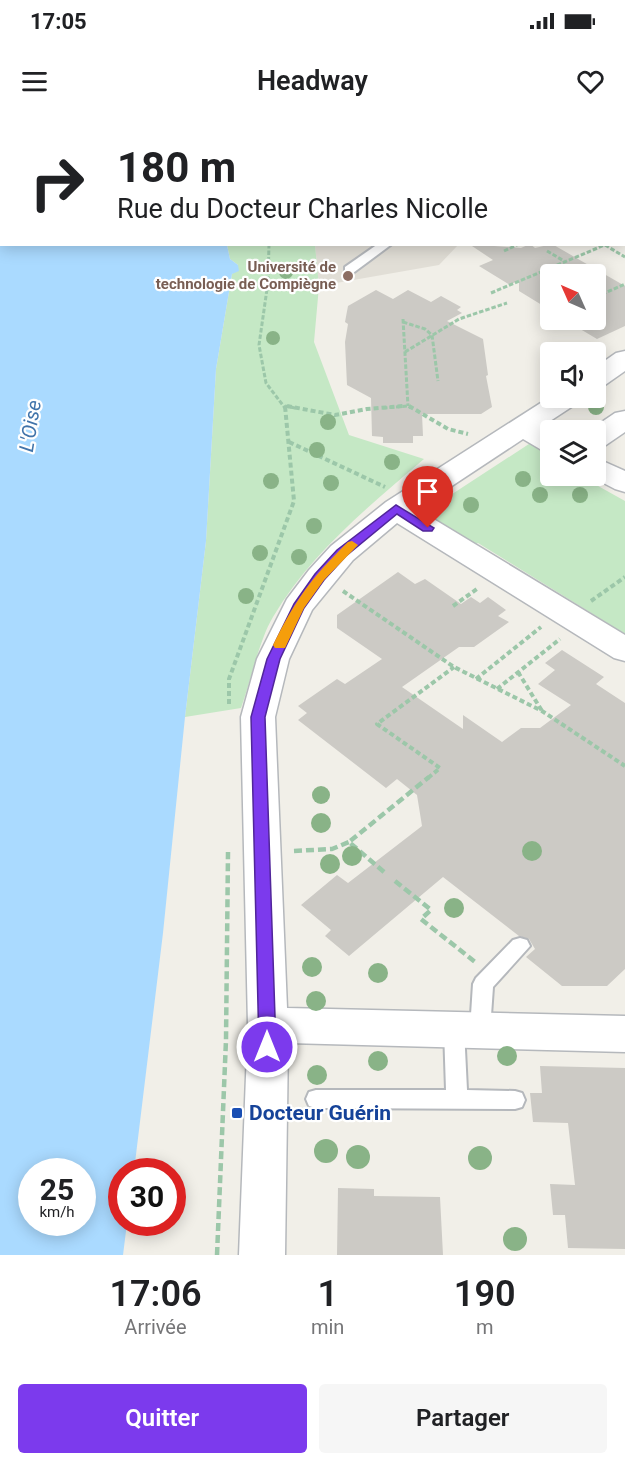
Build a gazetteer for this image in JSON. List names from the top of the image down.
{
  "water": ["L'Oise"],
  "places": {
    "other": ["Université de technologie de Compiègne"],
    "transit": ["Docteur Guérin"]
  },
  "north": "top left",
  "page": {
    "status": "17:05",
    "header": "Headway",
    "turn": ["180 m", "Rue du Docteur Charles Nicolle"],
    "speed": "25 km/h",
    "limit": "30",
    "eta": [
      "17:06",
      "Arrivée",
      "1",
      "min",
      "190",
      "m"
    ],
    "buttons": ["Quitter", "Partager"]
  }
}
